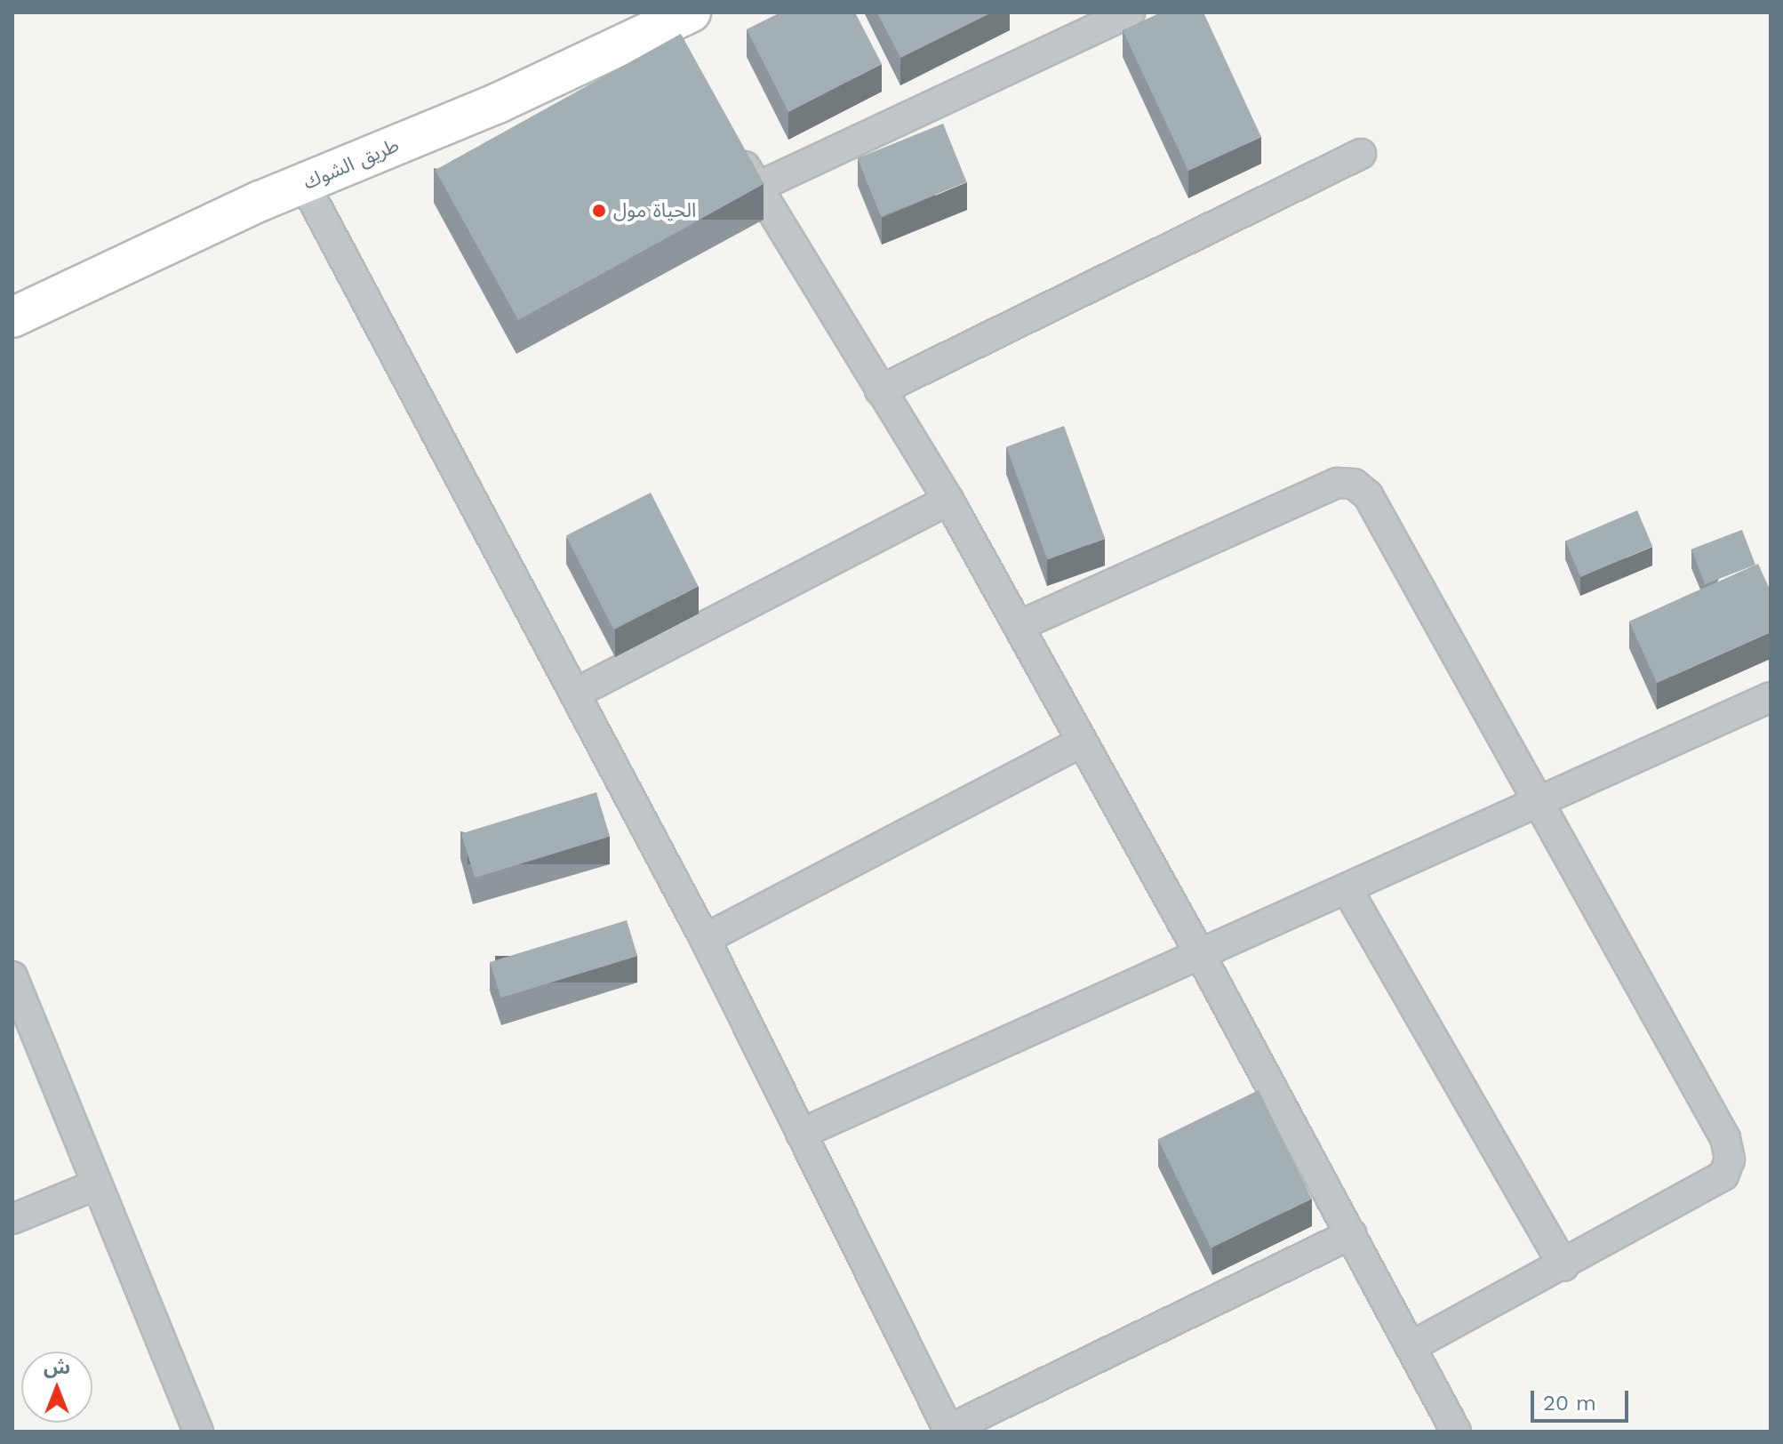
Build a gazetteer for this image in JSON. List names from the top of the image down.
{
  "streets": {
    "main road": ["طريق الشوك"]
  },
  "places": ["الحياة مول"],
  "scale_bar": "20 m",
  "north": "top"
}
